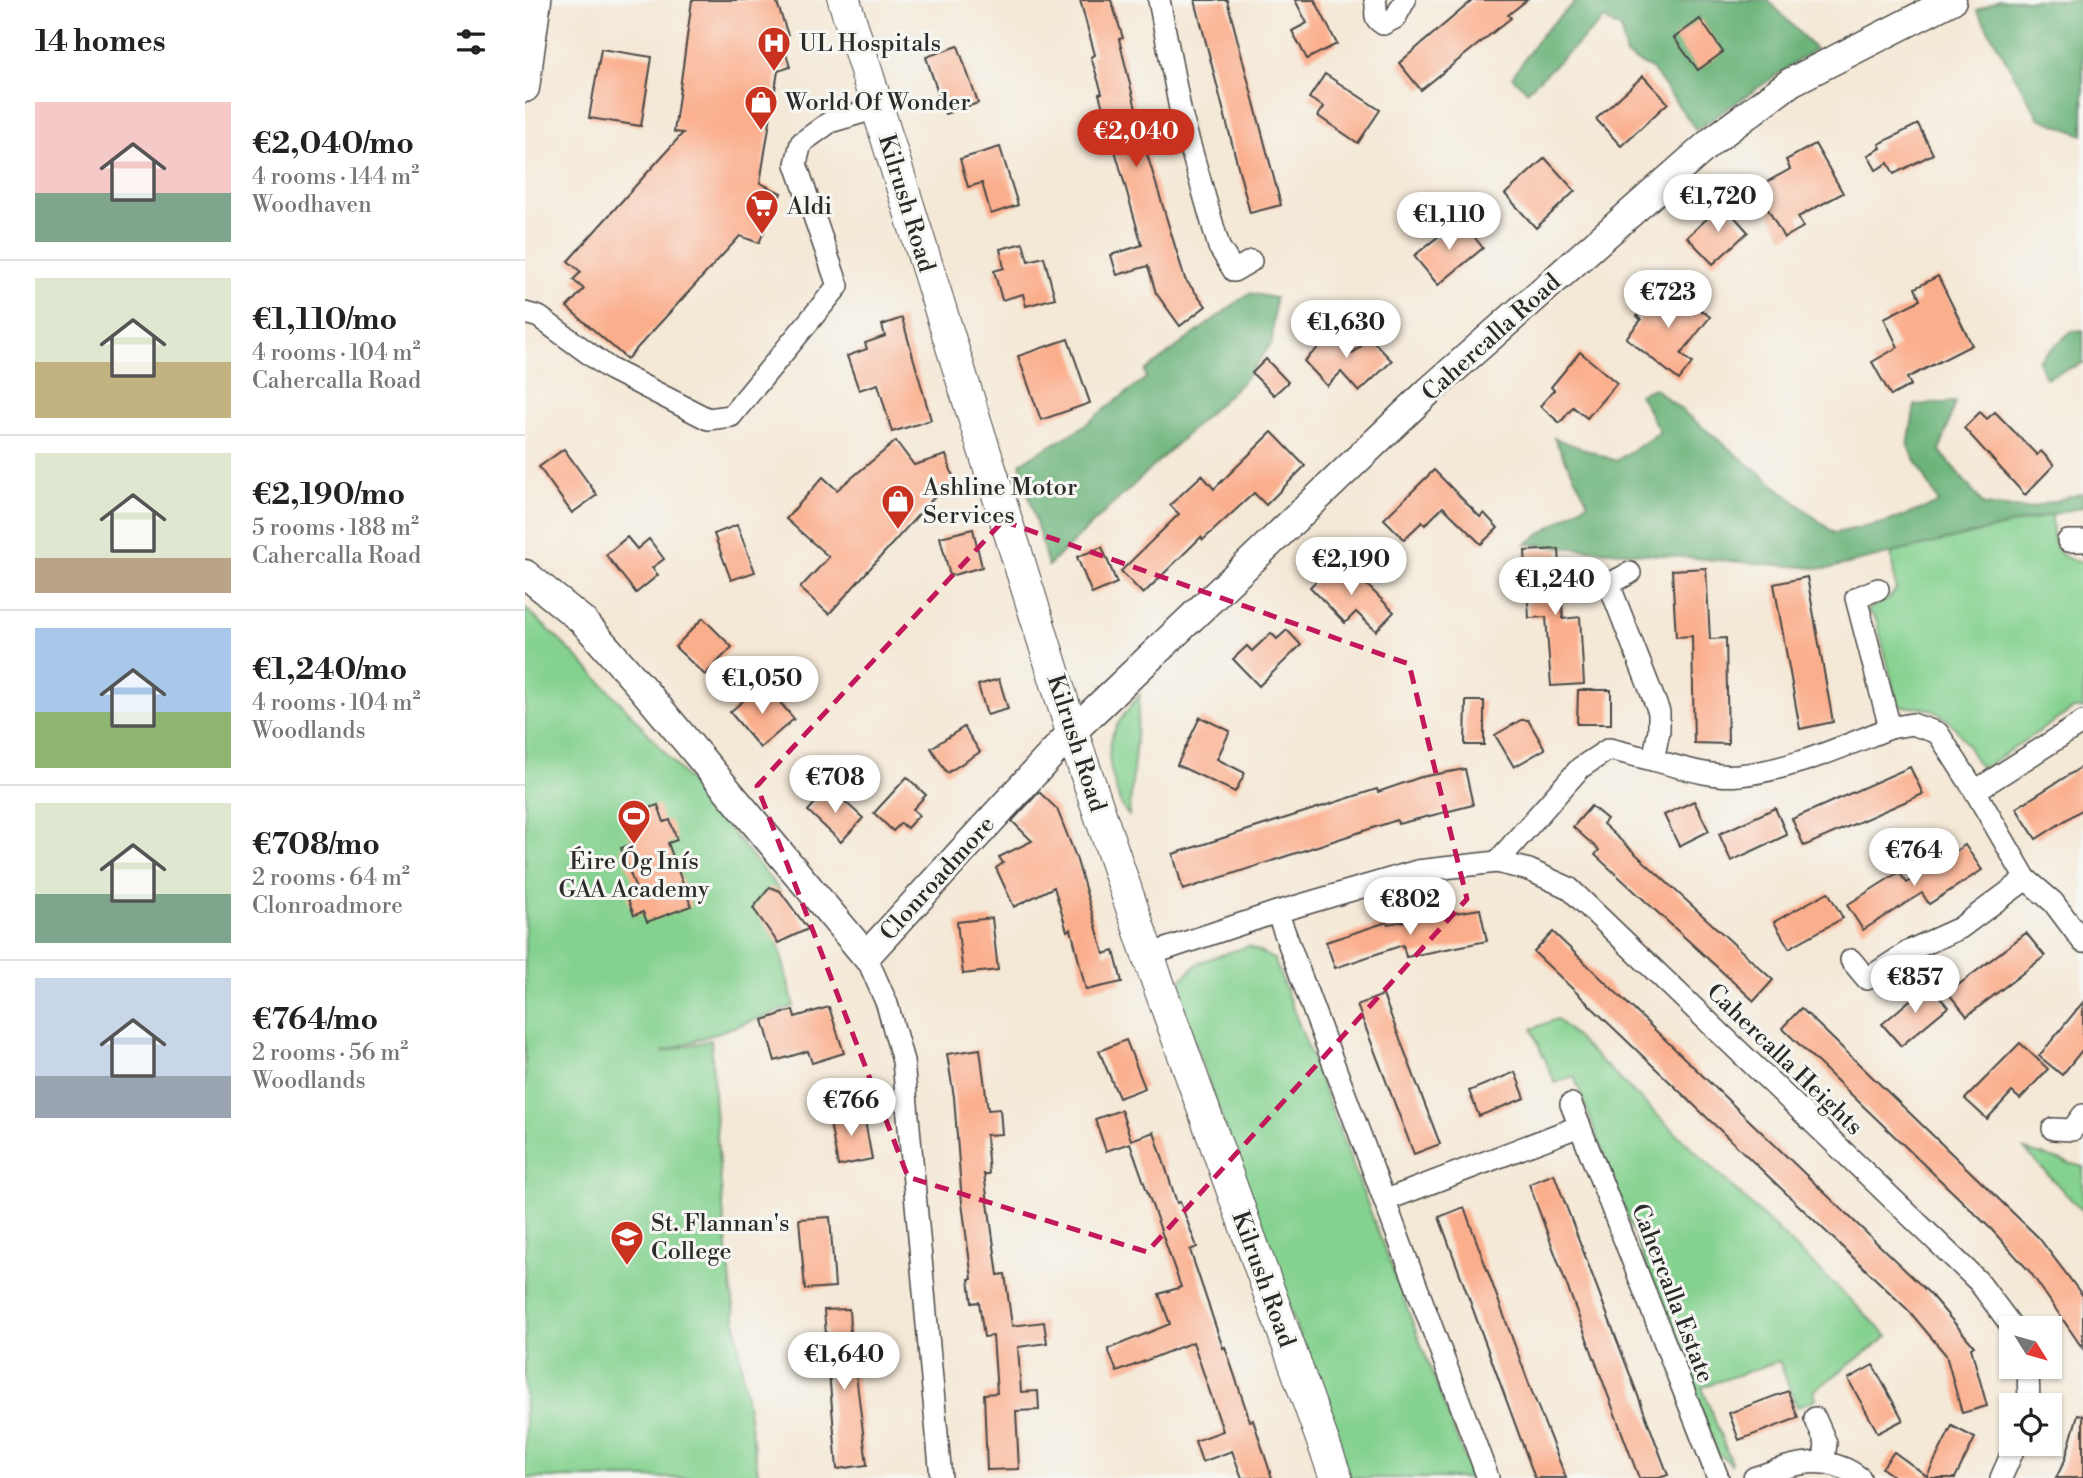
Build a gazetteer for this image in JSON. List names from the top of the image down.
{
  "streets": {
    "main road": ["Kilrush Road"],
    "street": [
      "Cahercalla Road",
      "Clonroadmore",
      "Cahercalla Heights",
      "Cahercalla Estate"
    ]
  },
  "crossings": [
    ["Kilrush Road", "Cahercalla Road"],
    ["Kilrush Road", "Clonroadmore"],
    ["Cahercalla Road", "Clonroadmore"]
  ],
  "places": {
    "hospital": ["UL Hospitals"],
    "shop": ["World Of Wonder", "Ashline Motor Services"],
    "supermarket": ["Aldi"],
    "sports": ["Éire Óg Inís GAA Academy"],
    "school or university": ["St. Flannan's College"]
  },
  "north": "bottom right",
  "page": {
    "heading": "14 homes",
    "list": [
      {
        "name": "€2,040/mo",
        "note": "4 rooms · 144 m² · Woodhaven"
      },
      {
        "name": "€1,110/mo",
        "note": "4 rooms · 104 m² · Cahercalla Road"
      },
      {
        "name": "€2,190/mo",
        "note": "5 rooms · 188 m² · Cahercalla Road"
      },
      {
        "name": "€1,240/mo",
        "note": "4 rooms · 104 m² · Woodlands"
      },
      {
        "name": "€708/mo",
        "note": "2 rooms · 64 m² · Clonroadmore"
      },
      {
        "name": "€764/mo",
        "note": "2 rooms · 56 m² · Woodlands"
      }
    ],
    "price": [
      "€2,040",
      "€1,720",
      "€1,110",
      "€723",
      "€1,630",
      "€2,190",
      "€1,240",
      "€1,050",
      "€708",
      "€764",
      "€802",
      "€857",
      "€766",
      "€1,640"
    ]
  }
}
